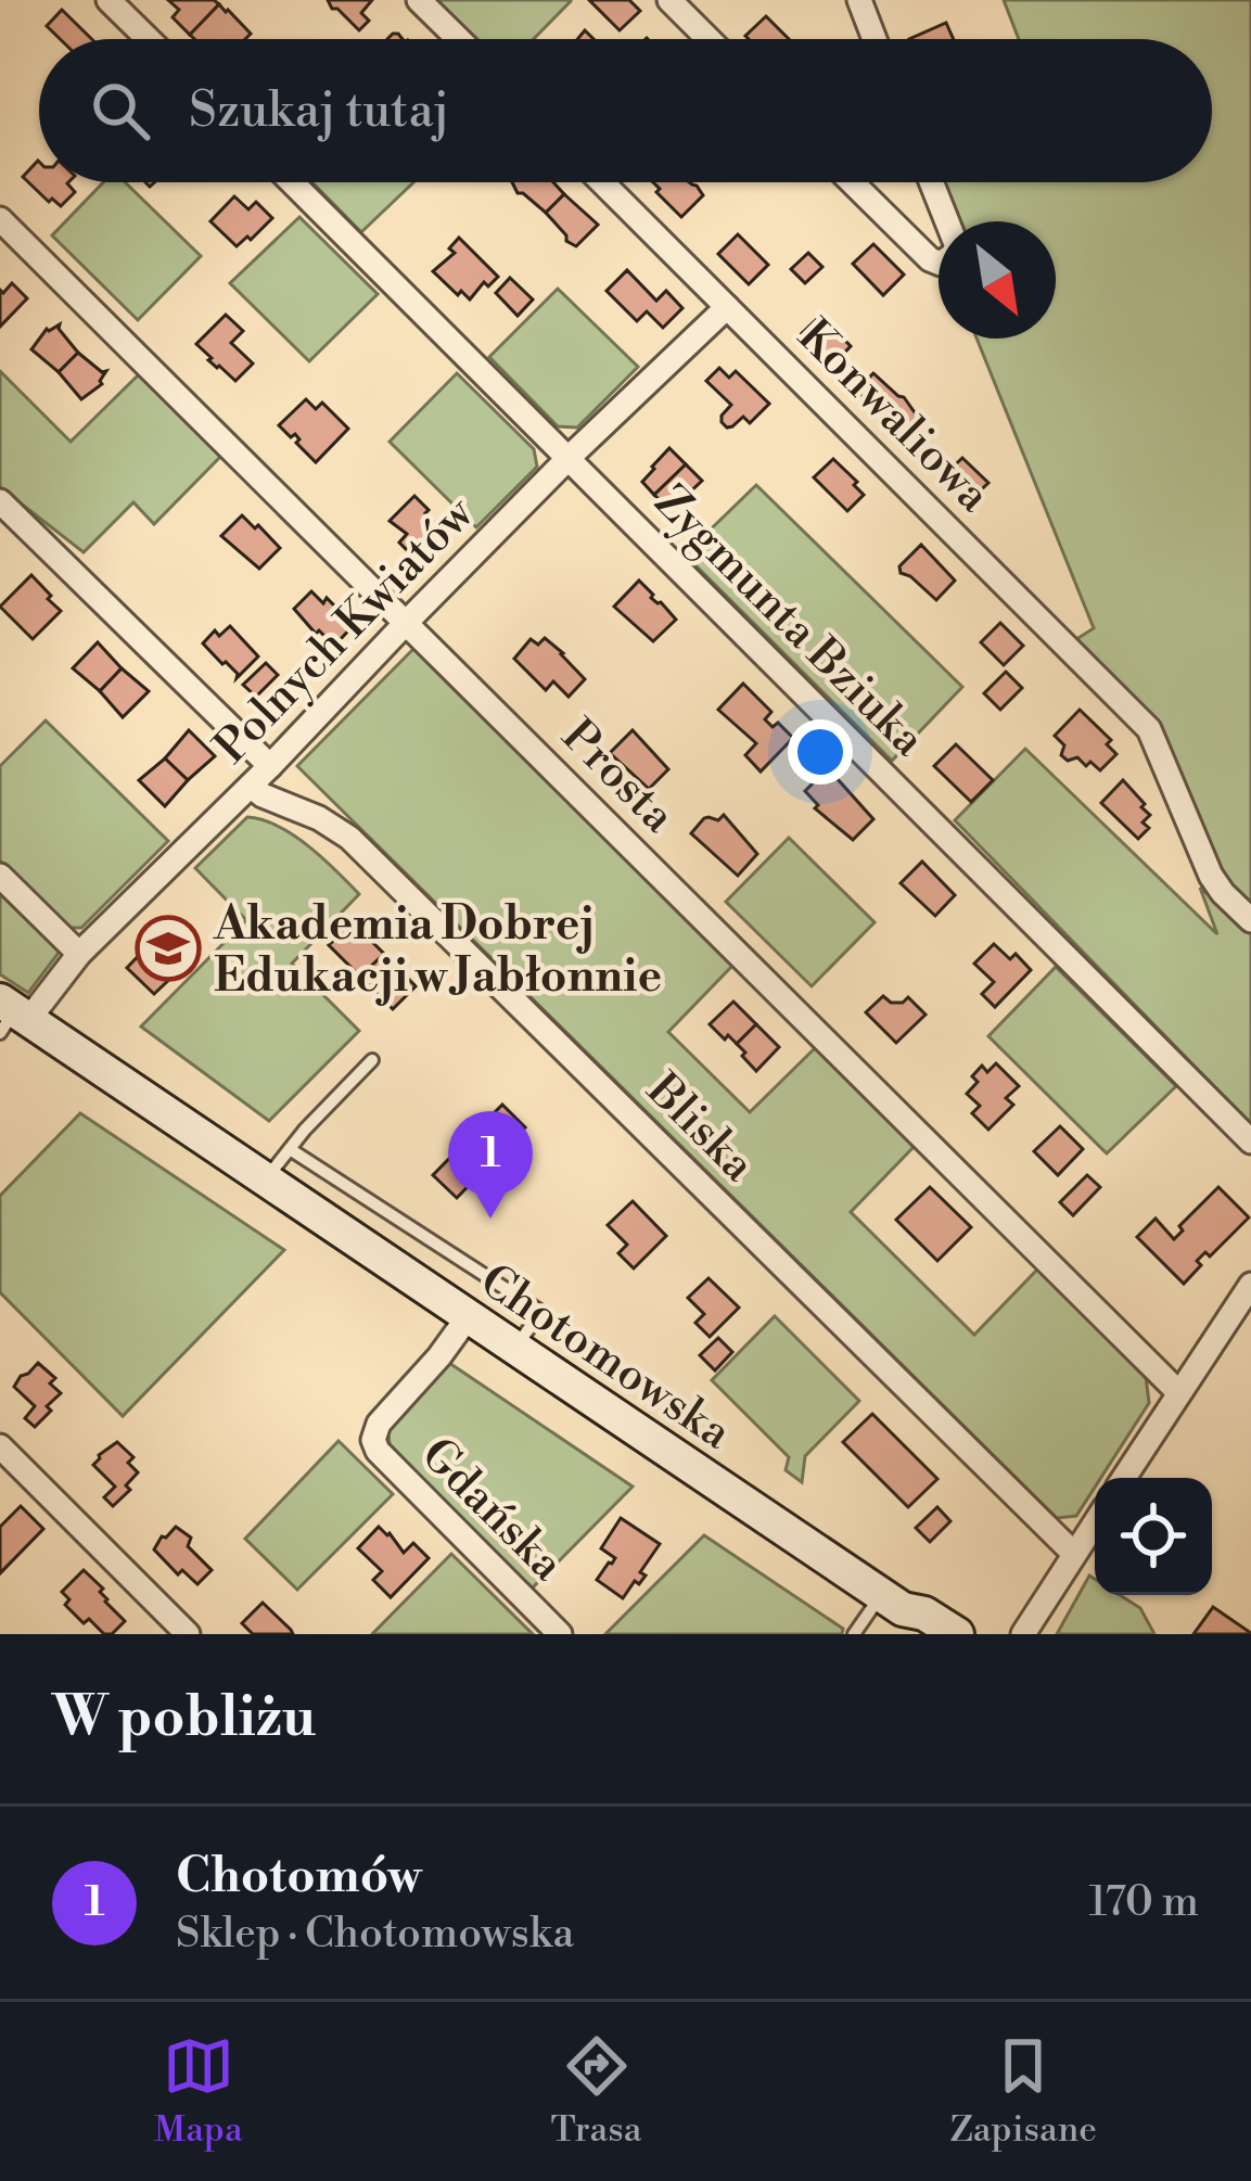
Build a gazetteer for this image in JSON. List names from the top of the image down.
{
  "streets": {
    "street": [
      "Konwaliowa",
      "Zygmunta Bziuka",
      "Polnych Kwiatów",
      "Prosta",
      "Bliska",
      "Chotomowska",
      "Gdańska"
    ]
  },
  "crossings": [
    ["Konwaliowa", "Polnych Kwiatów"],
    ["Zygmunta Bziuka", "Polnych Kwiatów"],
    ["Polnych Kwiatów", "Prosta"],
    ["Polnych Kwiatów", "Bliska"],
    ["Polnych Kwiatów", "Chotomowska"],
    ["Chotomowska", "Gdańska"]
  ],
  "places": {
    "school or university": ["Akademia Dobrej Edukacji w Jabłonnie"]
  },
  "north": "bottom right",
  "page": {
    "search": "Szukaj tutaj",
    "pins": "1",
    "heading": "W pobliżu",
    "list": [
      {
        "mark": "1",
        "name": "Chotomów",
        "note": "Sklep · Chotomowska",
        "value": "170 m"
      }
    ],
    "nav": ["Mapa", "Trasa", "Zapisane"]
  }
}
